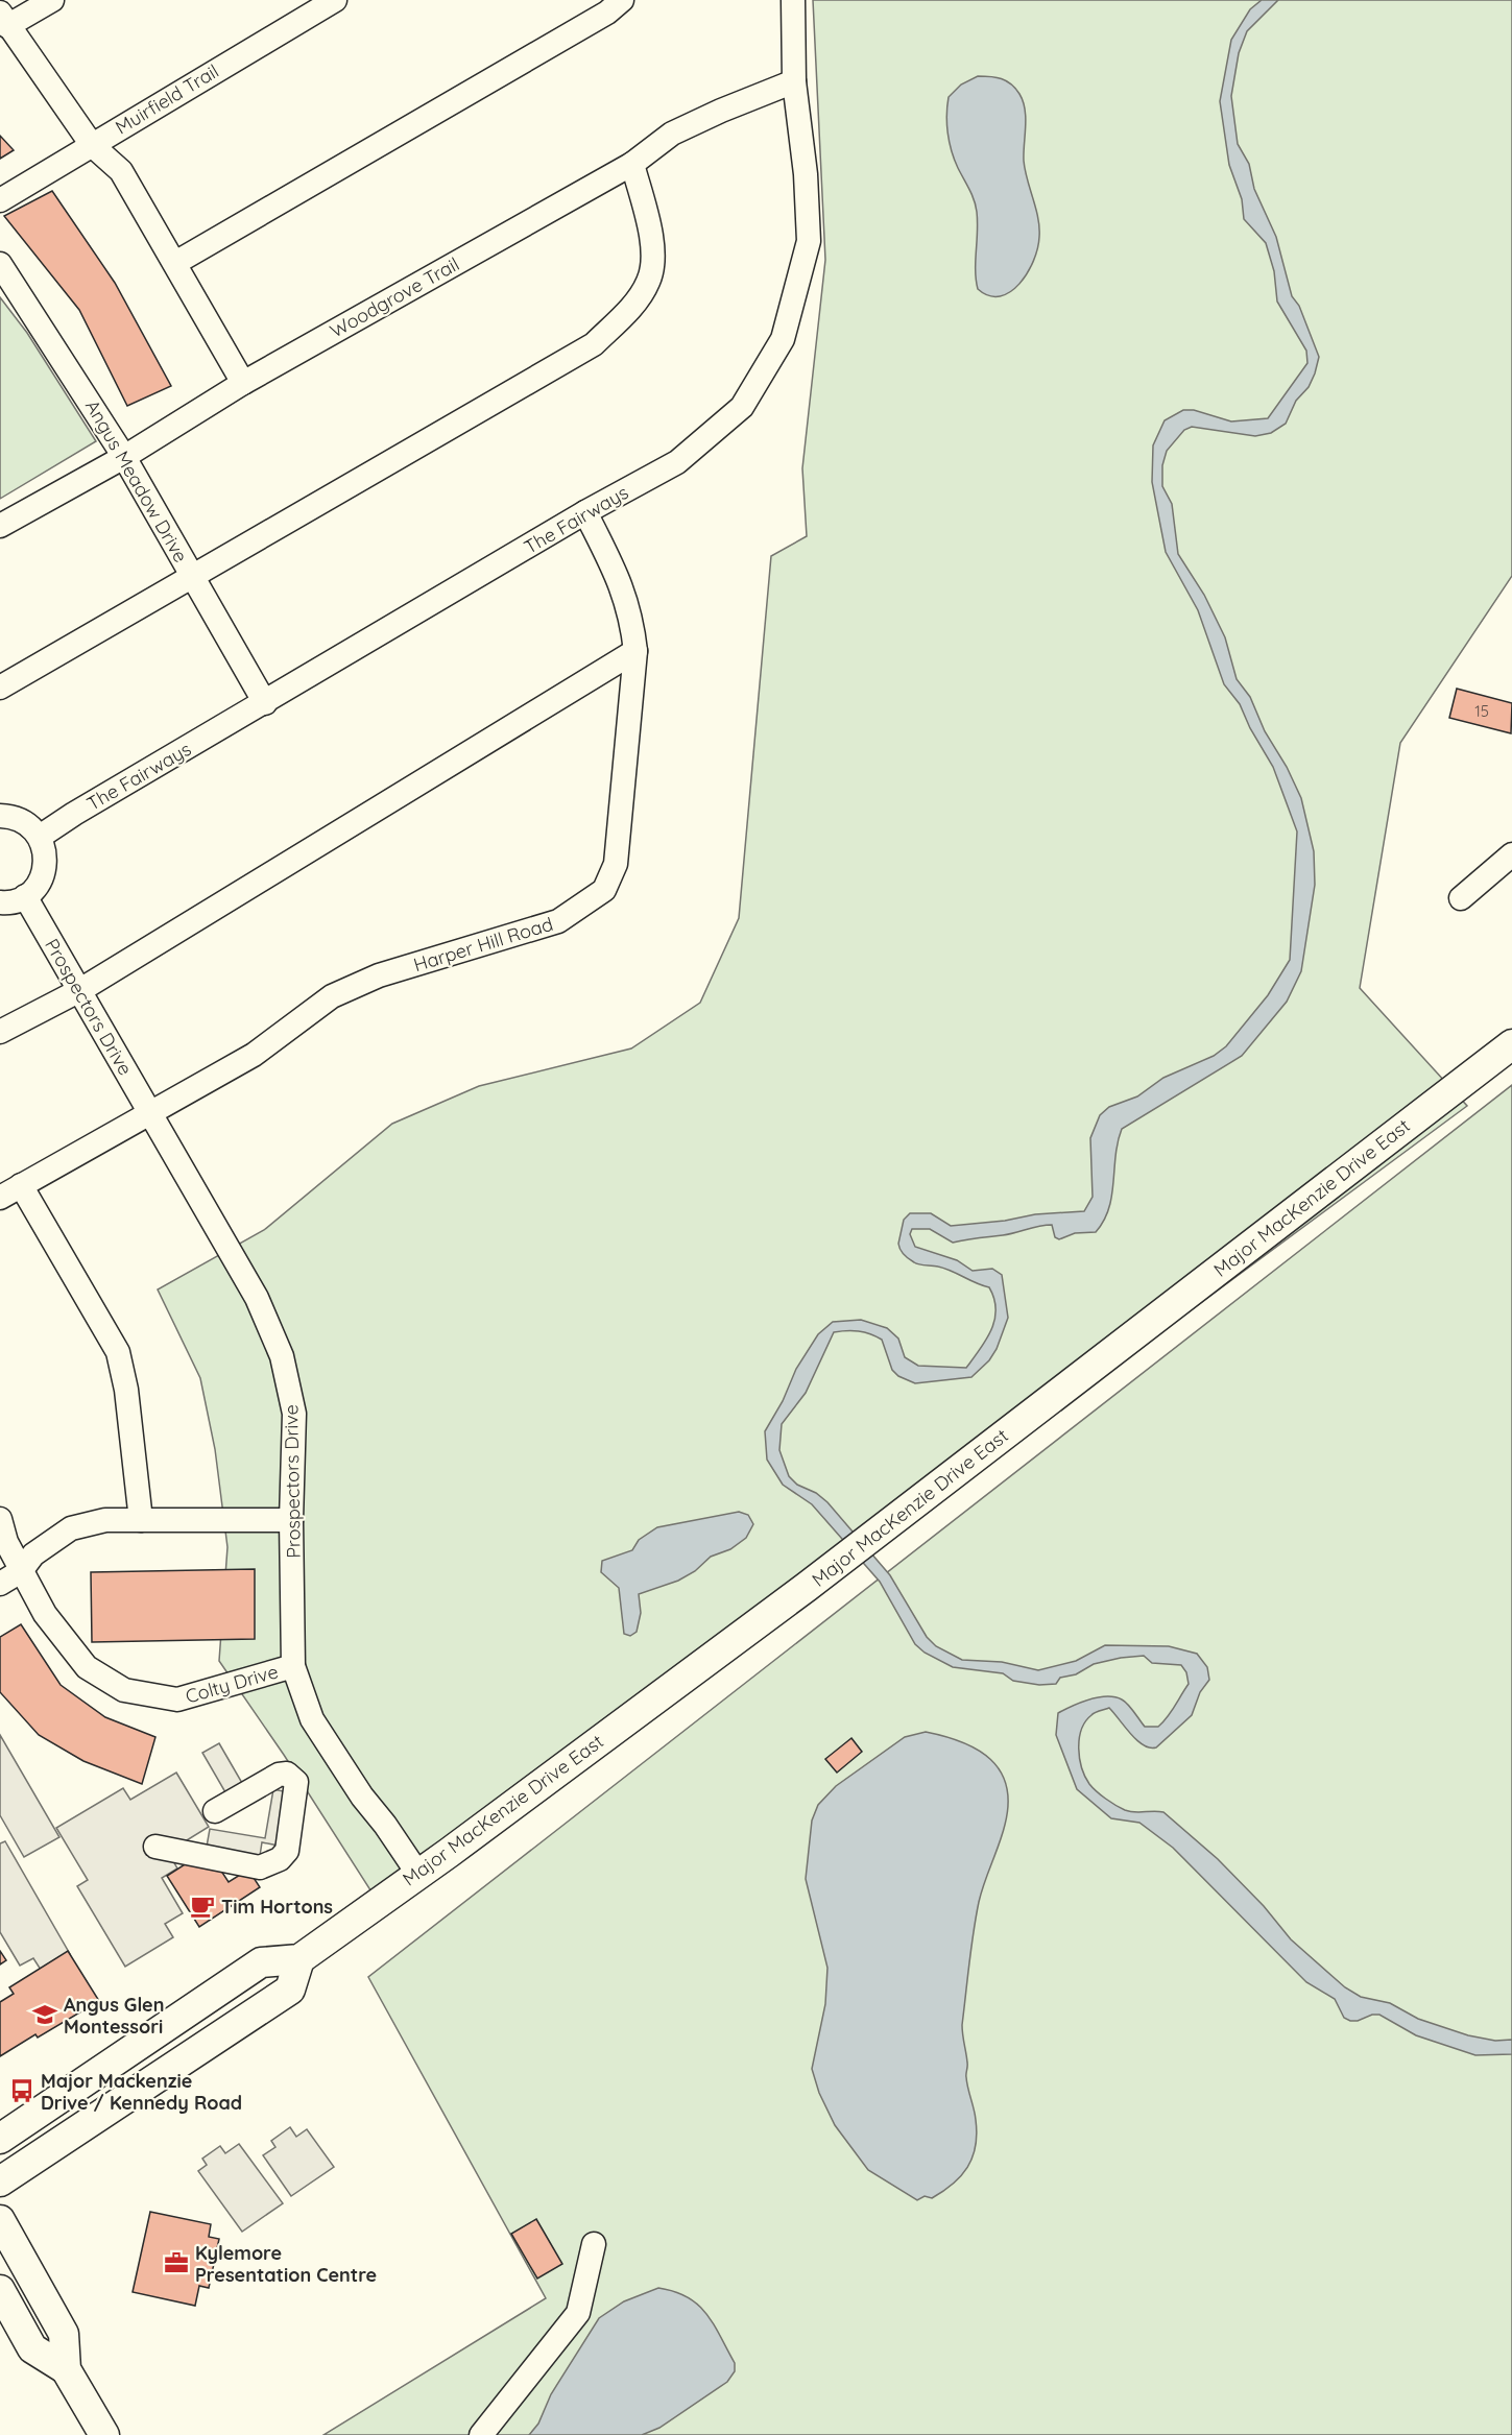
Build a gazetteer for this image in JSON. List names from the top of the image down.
{
  "streets": {
    "main road": ["Major MacKenzie Drive East"],
    "street": [
      "Muirfield Trail",
      "Woodgrove Trail",
      "Angus Meadow Drive",
      "The Fairways",
      "Harper Hill Road",
      "Prospectors Drive",
      "Colty Drive"
    ]
  },
  "crossings": [
    ["Woodgrove Trail", "Angus Meadow Drive"],
    ["Woodgrove Trail", "The Fairways"],
    ["Angus Meadow Drive", "The Fairways"],
    ["The Fairways", "Harper Hill Road"],
    ["Harper Hill Road", "Prospectors Drive"],
    ["Prospectors Drive", "Major MacKenzie Drive East"],
    ["Prospectors Drive", "Colty Drive"]
  ],
  "places": {
    "cafe": ["Tim Hortons"],
    "school or university": ["Angus Glen Montessori"],
    "bus stop": ["Major Mackenzie Drive / Kennedy Road"],
    "office": ["Kylemore Presentation Centre"]
  },
  "house_numbers": ["15"]
}
